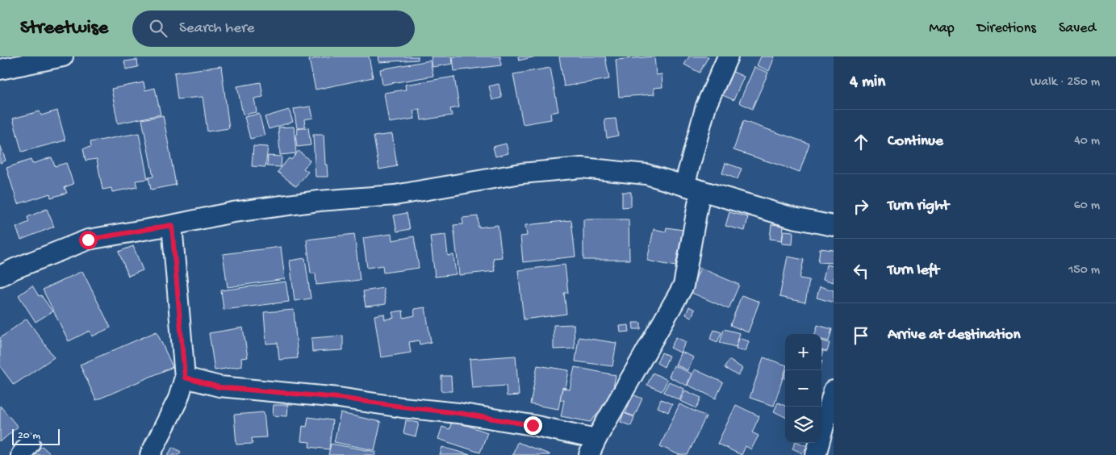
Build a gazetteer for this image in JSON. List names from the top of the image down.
{
  "scale_bar": "20 m",
  "page": {
    "header": "Streetwise",
    "search": "Search here",
    "nav": ["Map", "Directions", "Saved"],
    "heading": ["4 min", "Walk · 250 m"],
    "list": [
      ["Continue", "40 m"],
      ["Turn right", "60 m"],
      ["Turn left", "150 m"],
      "Arrive at destination"
    ],
    "map_buttons": ["+", "−"],
    "scale": "20 m"
  }
}
